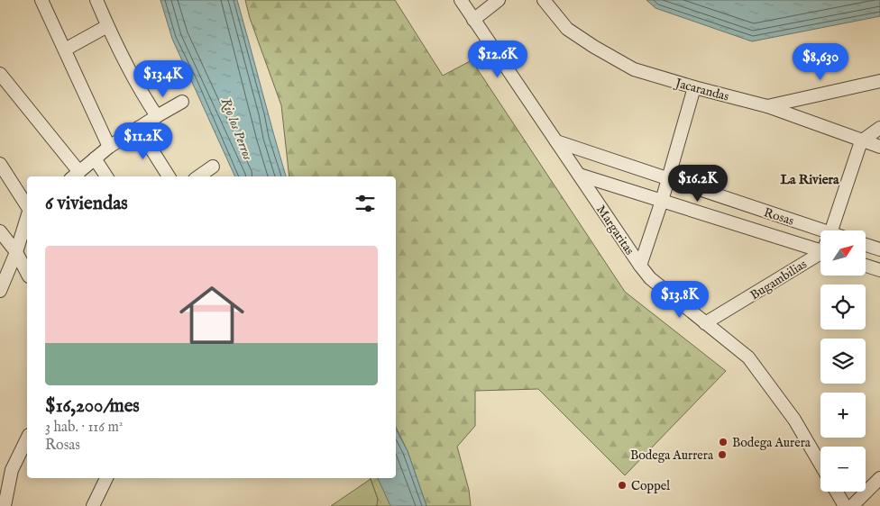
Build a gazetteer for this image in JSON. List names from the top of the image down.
{
  "streets": {
    "street": [
      "Jacarandas",
      "Rosas",
      "Margaritas",
      "Bugambilias"
    ]
  },
  "crossings": [
    ["Rosas", "Margaritas"],
    ["Margaritas", "Bugambilias"]
  ],
  "districts": ["La Riviera"],
  "water": ["Rio los Perros"],
  "places": ["Bodega Aurera", "Bodega Aurrera", "Coppel"],
  "north": "top right",
  "page": {
    "price": [
      "$12.6K",
      "$8,630",
      "$13.4K",
      "$11.2K",
      "$16.2K",
      "$13.8K"
    ],
    "heading": "6 viviendas",
    "map_buttons": ["+", "−"],
    "list": [
      {
        "name": "$16,200/mes",
        "note": "3 hab. · 116 m² · Rosas"
      }
    ]
  }
}
